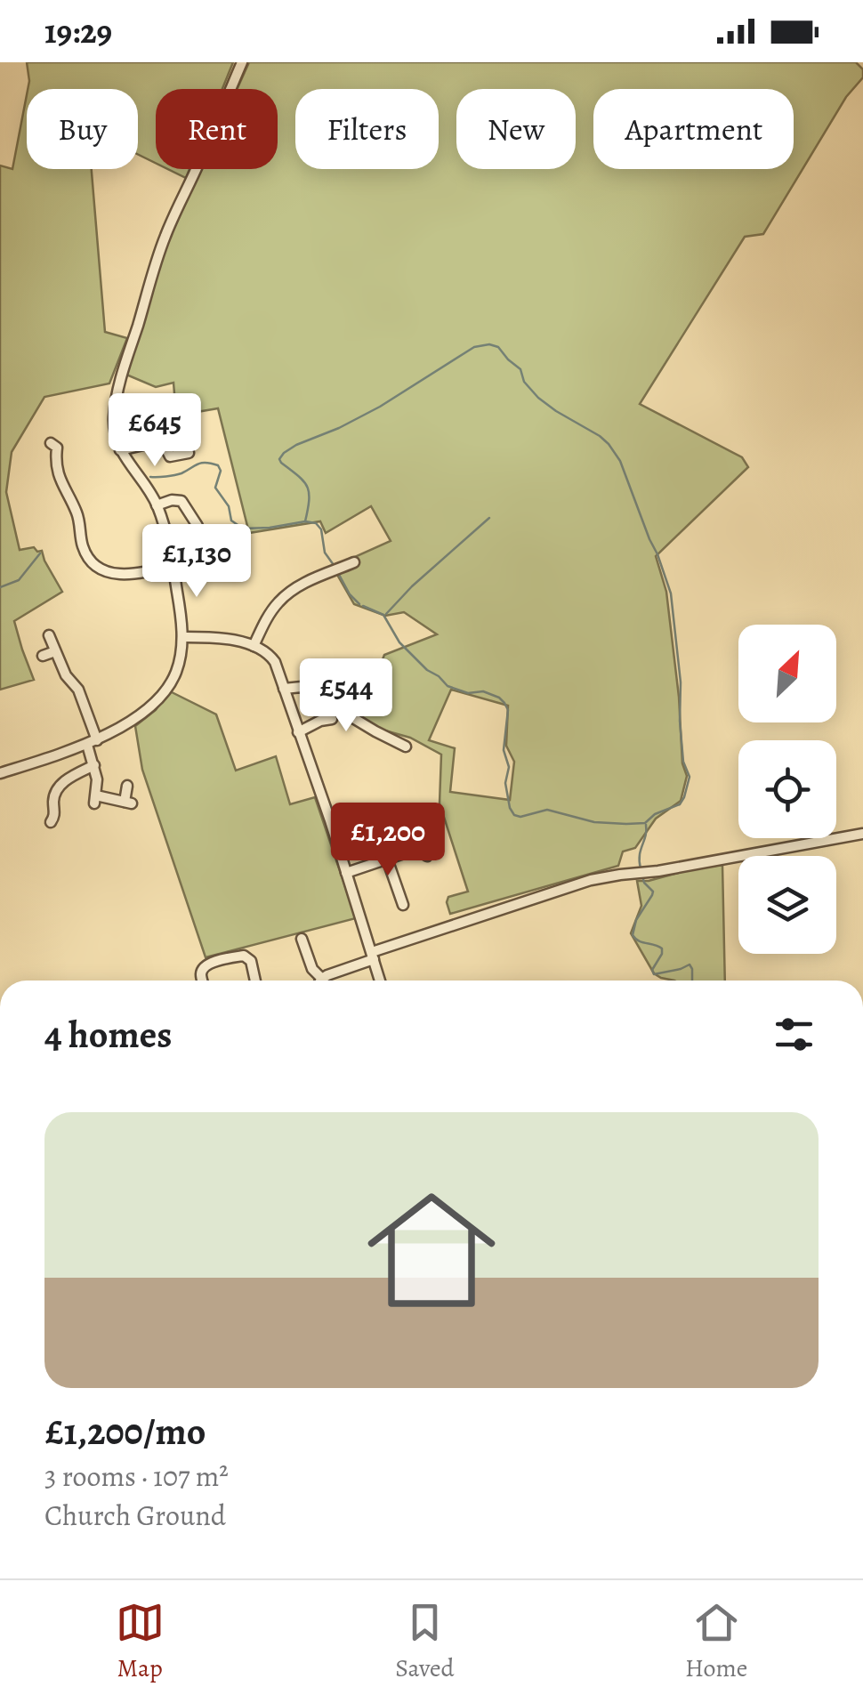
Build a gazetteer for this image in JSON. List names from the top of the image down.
{
  "north": "top right",
  "page": {
    "status": "19:29",
    "chip": [
      "Buy",
      "Rent",
      "Filters",
      "New",
      "Apartment"
    ],
    "price": [
      "£645",
      "£1,130",
      "£544",
      "£1,200"
    ],
    "heading": "4 homes",
    "list": [
      {
        "name": "£1,200/mo",
        "note": "3 rooms · 107 m² · Church Ground"
      }
    ],
    "tabs": ["Map", "Saved", "Home"]
  }
}
